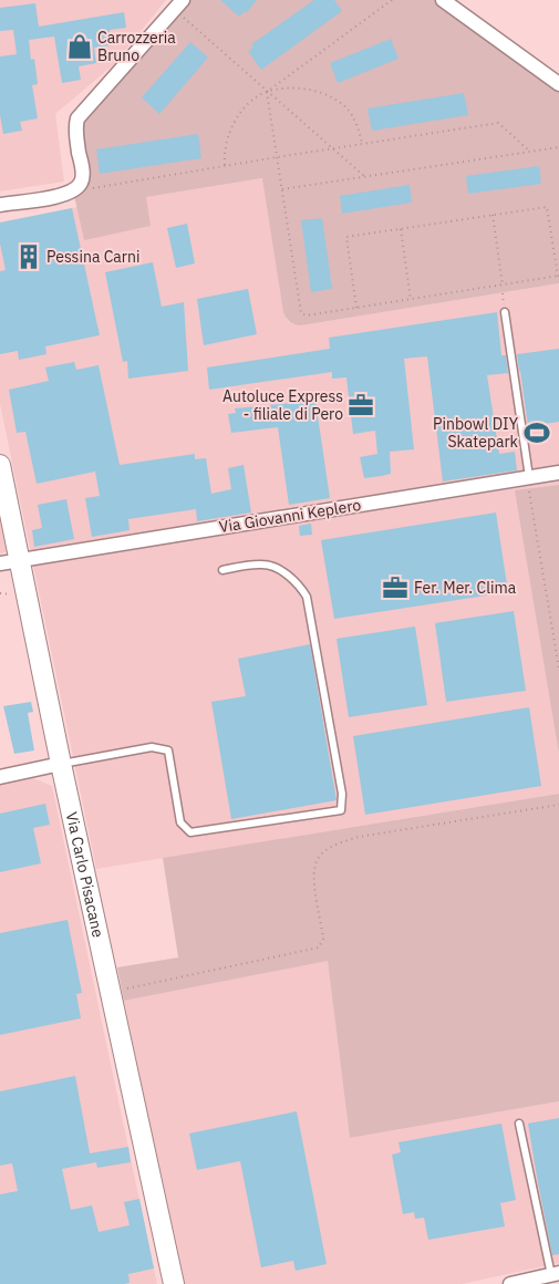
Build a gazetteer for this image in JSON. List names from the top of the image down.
{
  "streets": {
    "street": ["Via Giovanni Keplero", "Via Carlo Pisacane"]
  },
  "crossings": [
    ["Via Giovanni Keplero", "Via Carlo Pisacane"]
  ],
  "places": {
    "shop": ["Carrozzeria Bruno"],
    "building": ["Pessina Carni"],
    "office": ["Autoluce Express - filiale di Pero", "Fer. Mer. Clima"],
    "sports": ["Pinbowl DIY Skatepark"]
  }
}
